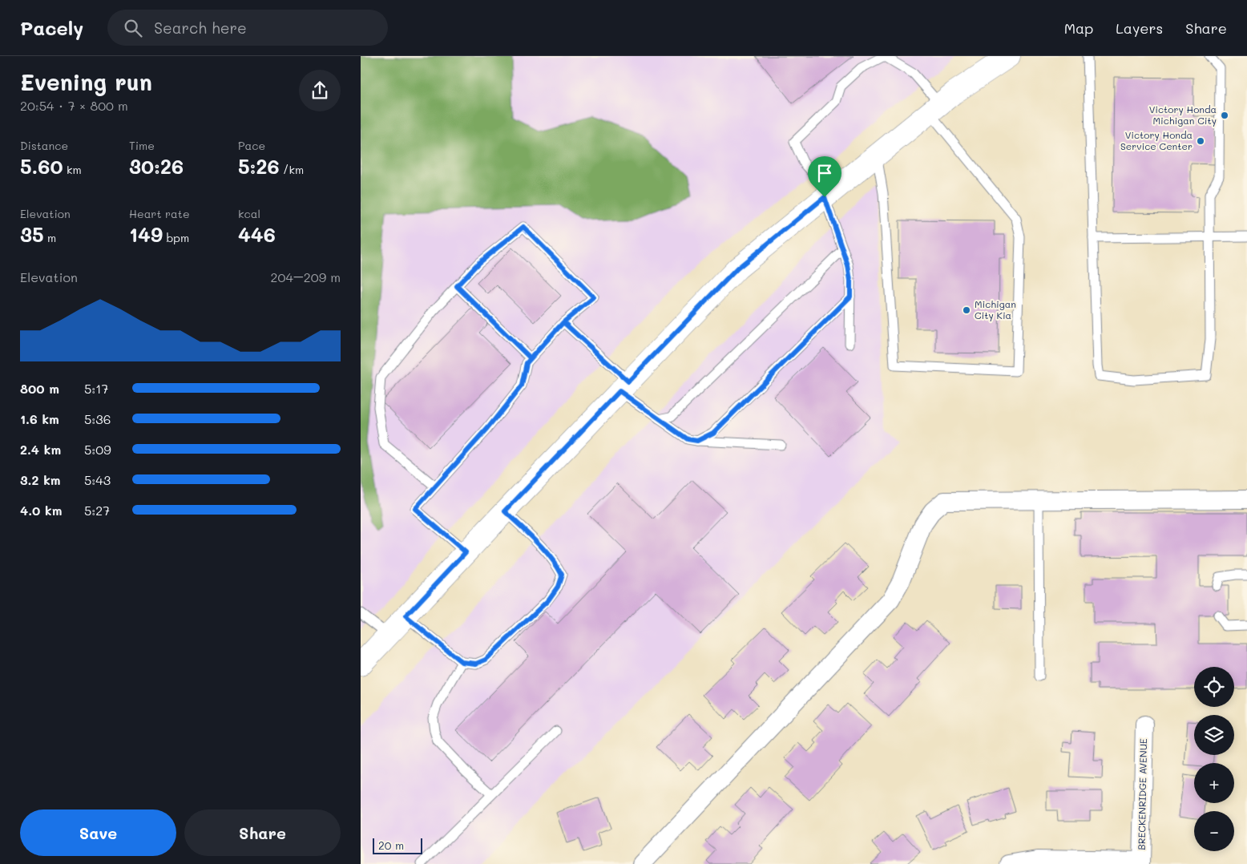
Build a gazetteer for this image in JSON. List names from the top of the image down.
{
  "streets": {
    "street": ["BRECKENRIDGE AVENUE"]
  },
  "places": ["Victory Honda Michigan City", "Victory Honda Service Center", "Michigan City Kia"],
  "scale_bar": "20 m",
  "page": {
    "header": "Pacely",
    "search": "Search here",
    "nav": ["Map", "Layers", "Share"],
    "heading": ["Evening run", "20:54 · 7 × 800 m"],
    "stats": [
      ["Distance", "5.60 km"],
      ["Time", "30:26"],
      ["Pace", "5:26 /km"],
      ["Elevation", "35 m"],
      ["Heart rate", "149 bpm"],
      ["kcal", "446"]
    ],
    "chart": ["Elevation", "204–209 m"],
    "list": [
      {
        "name": "800 m",
        "note": "5:17"
      },
      {
        "name": "1.6 km",
        "note": "5:36"
      },
      {
        "name": "2.4 km",
        "note": "5:09"
      },
      {
        "name": "3.2 km",
        "note": "5:43"
      },
      {
        "name": "4.0 km",
        "note": "5:27"
      }
    ],
    "map_buttons": ["+", "−"],
    "buttons": ["Save", "Share"],
    "scale": "20 m"
  }
}
